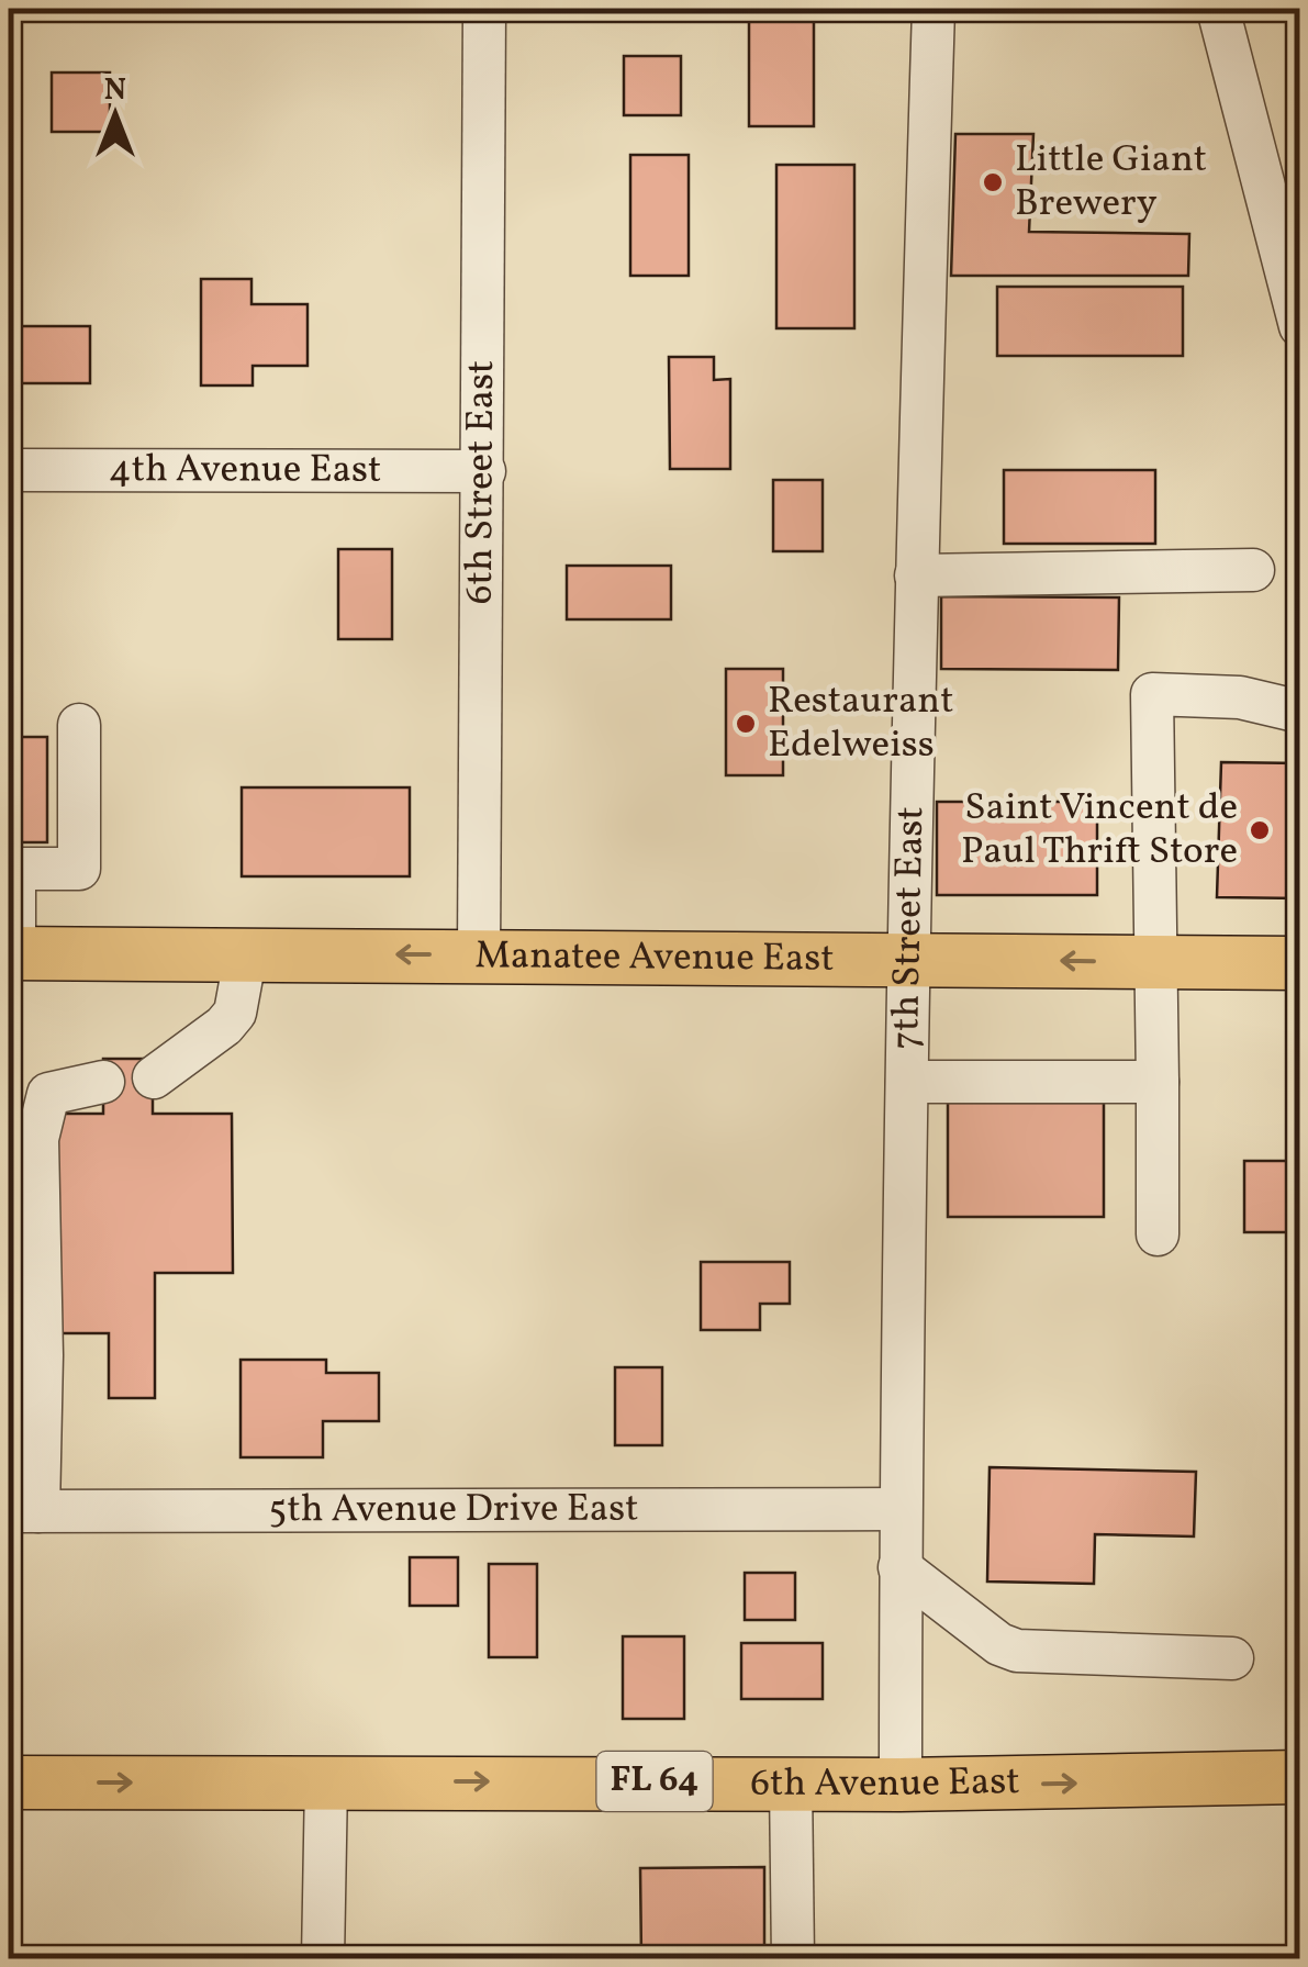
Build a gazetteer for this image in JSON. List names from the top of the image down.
{
  "streets": {
    "main road": ["Manatee Avenue East", "FL 64", "6th Avenue East"],
    "street": [
      "4th Avenue East",
      "6th Street East",
      "7th Street East",
      "5th Avenue Drive East"
    ]
  },
  "crossings": [
    ["4th Avenue East", "6th Street East"],
    ["6th Street East", "Manatee Avenue East"],
    ["7th Street East", "Manatee Avenue East"],
    ["7th Street East", "5th Avenue Drive East"],
    ["7th Street East", "6th Avenue East"]
  ],
  "one_way": ["Manatee Avenue East", "6th Avenue East"],
  "places": ["Little Giant Brewery", "Restaurant Edelweiss", "Saint Vincent de Paul Thrift Store"],
  "north": "top"
}
